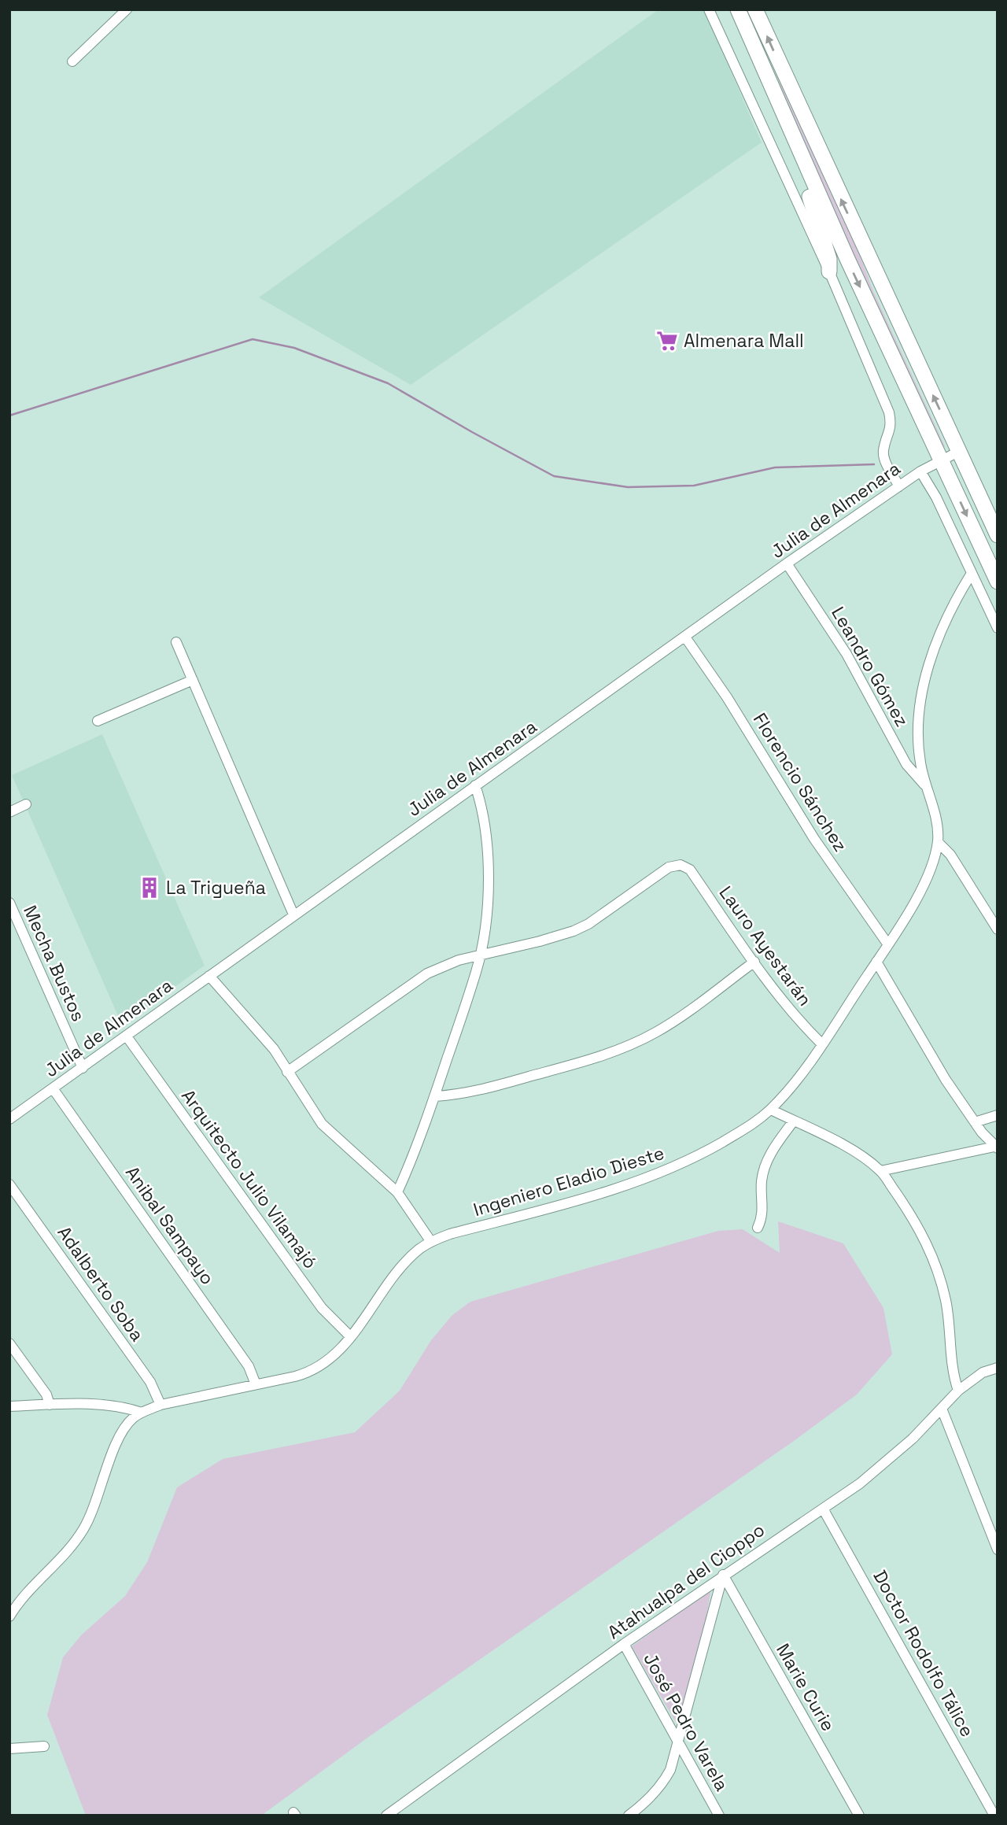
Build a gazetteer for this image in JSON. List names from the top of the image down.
{
  "streets": {
    "street": [
      "Julia de Almenara",
      "Leandro Gómez",
      "Florencio Sánchez",
      "Lauro Ayestarán",
      "Mecha Bustos",
      "Arquitecto Julio Vilamajó",
      "Ingeniero Eladio Dieste",
      "Anibal Sampayo",
      "Adalberto Soba",
      "Atahualpa del Cioppo",
      "Doctor Rodolfo Tálice",
      "Marie Curie",
      "José Pedro Varela"
    ]
  },
  "crossings": [
    ["Julia de Almenara", "Leandro Gómez"],
    ["Julia de Almenara", "Florencio Sánchez"],
    ["Julia de Almenara", "Mecha Bustos"],
    ["Julia de Almenara", "Arquitecto Julio Vilamajó"],
    ["Julia de Almenara", "Anibal Sampayo"],
    ["Leandro Gómez", "Ingeniero Eladio Dieste"],
    ["Florencio Sánchez", "Ingeniero Eladio Dieste"],
    ["Lauro Ayestarán", "Ingeniero Eladio Dieste"],
    ["Arquitecto Julio Vilamajó", "Ingeniero Eladio Dieste"],
    ["Ingeniero Eladio Dieste", "Anibal Sampayo"],
    ["Ingeniero Eladio Dieste", "Adalberto Soba"],
    ["Atahualpa del Cioppo", "Doctor Rodolfo Tálice"],
    ["Atahualpa del Cioppo", "Marie Curie"],
    ["Atahualpa del Cioppo", "José Pedro Varela"]
  ],
  "places": {
    "supermarket": ["Almenara Mall"],
    "building": ["La Trigueña"]
  }
}
